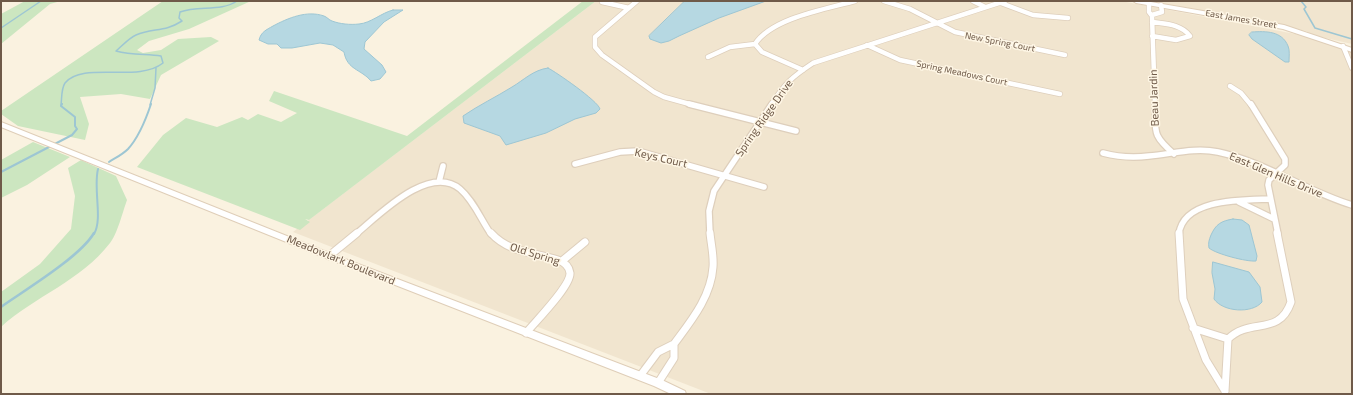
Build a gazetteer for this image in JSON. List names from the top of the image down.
{
  "streets": {
    "street": [
      "East James Street",
      "New Spring Court",
      "Spring Meadows Court",
      "Beau Jardin",
      "Spring Ridge Drive",
      "Keys Court",
      "East Glen Hills Drive",
      "Old Spring",
      "Meadowlark Boulevard"
    ]
  },
  "crossings": [
    ["East James Street", "Beau Jardin"],
    ["New Spring Court", "Spring Ridge Drive"],
    ["Spring Meadows Court", "Spring Ridge Drive"],
    ["Beau Jardin", "East Glen Hills Drive"],
    ["Spring Ridge Drive", "Keys Court"],
    ["Spring Ridge Drive", "Meadowlark Boulevard"],
    ["Old Spring", "Meadowlark Boulevard"]
  ]
}
